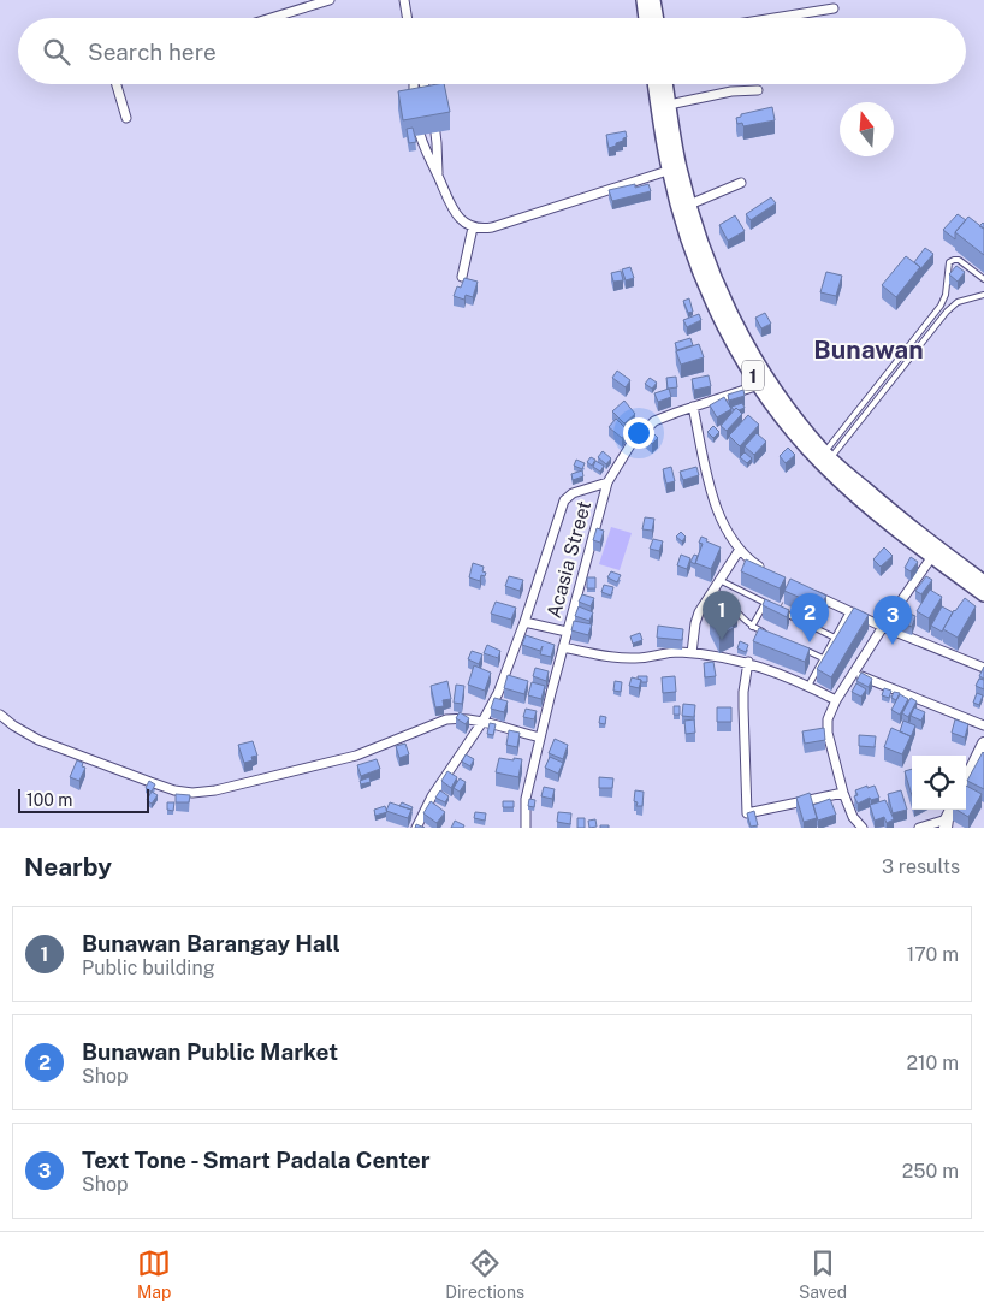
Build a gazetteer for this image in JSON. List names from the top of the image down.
{
  "streets": {
    "highway": ["1"],
    "street": ["Acasia Street"]
  },
  "crossings": [
    ["1", "Acasia Street"]
  ],
  "districts": ["Bunawan"],
  "scale_bar": "100 m",
  "north": "top",
  "page": {
    "search": "Search here",
    "pins": ["1", "2", "3"],
    "scale": "100 m",
    "heading": ["Nearby", "3 results"],
    "list": [
      {
        "mark": "1",
        "name": "Bunawan Barangay Hall",
        "note": "Public building",
        "value": "170 m"
      },
      {
        "mark": "2",
        "name": "Bunawan Public Market",
        "note": "Shop",
        "value": "210 m"
      },
      {
        "mark": "3",
        "name": "Text Tone - Smart Padala Center",
        "note": "Shop",
        "value": "250 m"
      }
    ],
    "nav": ["Map", "Directions", "Saved"]
  }
}
